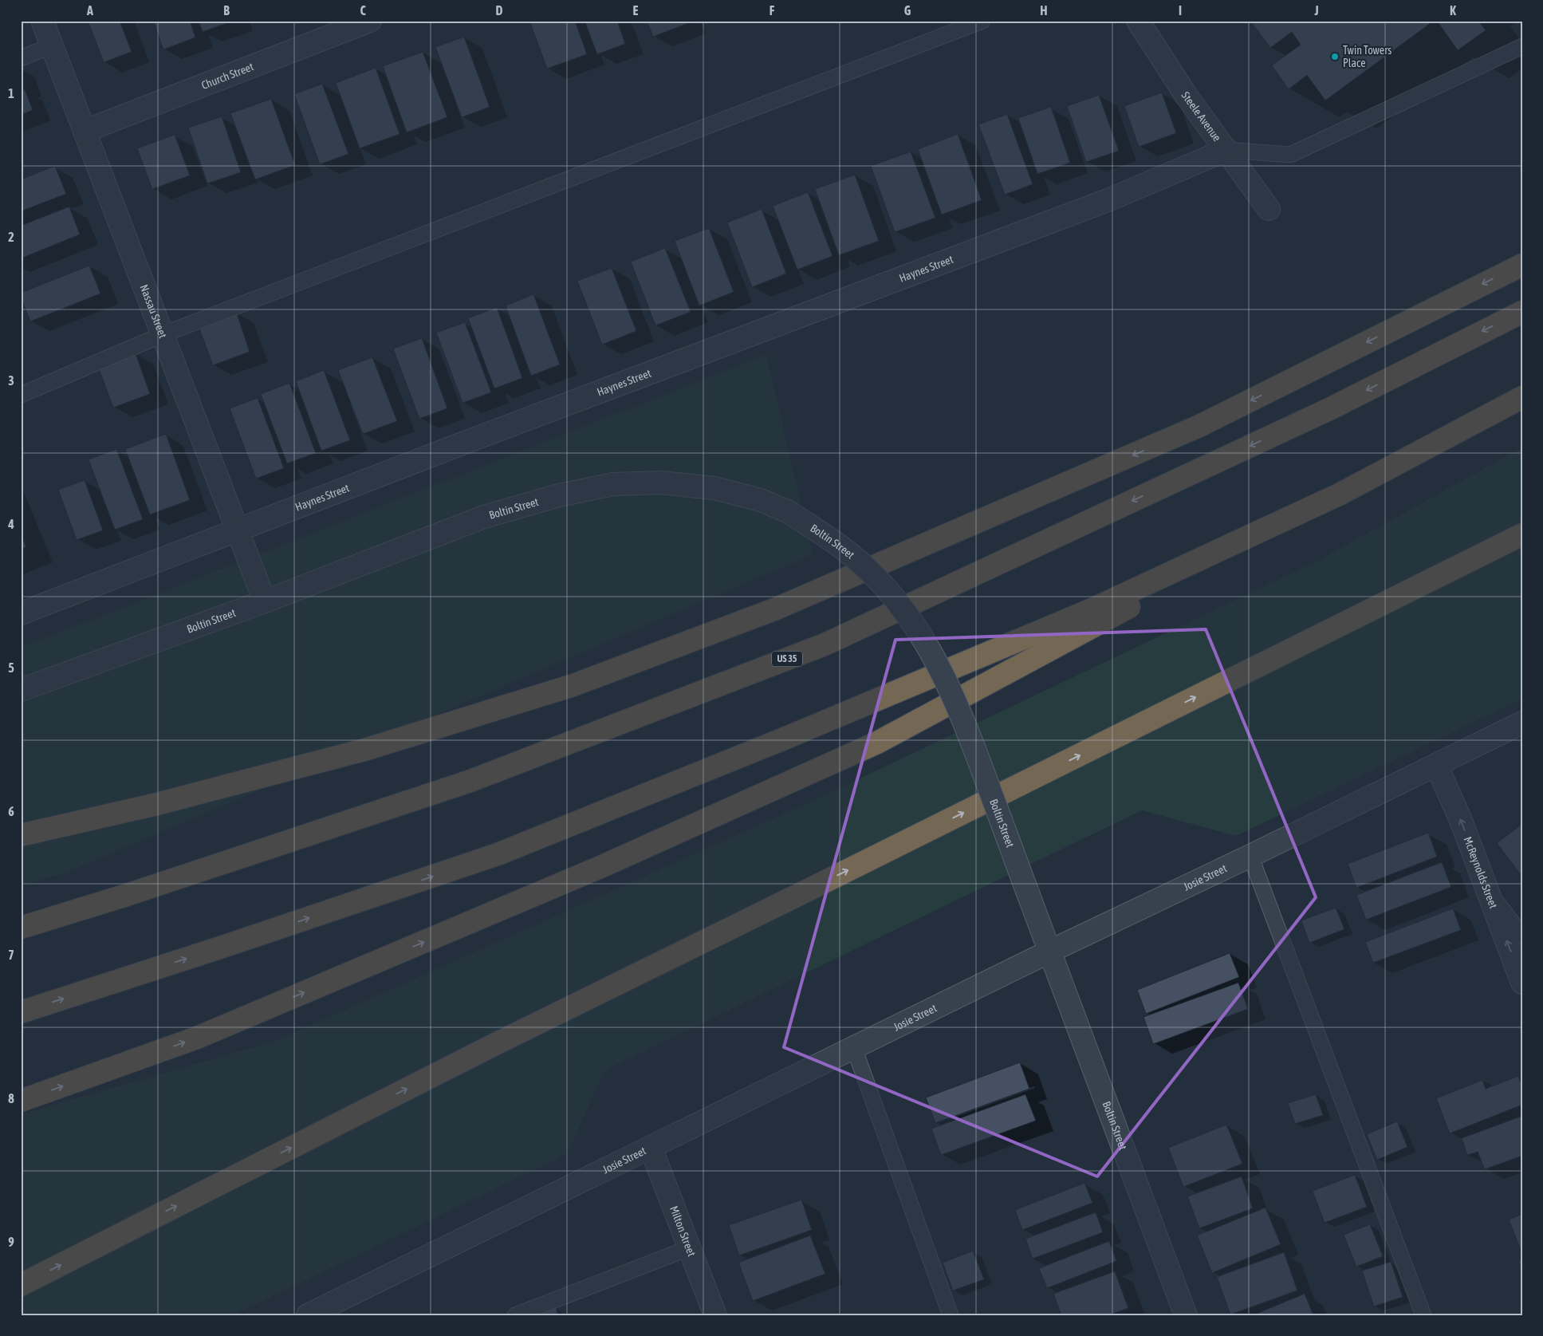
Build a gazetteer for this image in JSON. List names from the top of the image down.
{
  "streets": {
    "highway": ["US 35"],
    "street": [
      "Church Street",
      "Steele Avenue",
      "Haynes Street",
      "Nassau Street",
      "Boltin Street",
      "McReynolds Street",
      "Josie Street",
      "Milton Street"
    ]
  },
  "crossings": [
    ["Church Street", "Nassau Street"],
    ["Steele Avenue", "Haynes Street"],
    ["Haynes Street", "Nassau Street"],
    ["Nassau Street", "Boltin Street"],
    ["Boltin Street", "Josie Street"],
    ["McReynolds Street", "Josie Street"],
    ["Josie Street", "Milton Street"]
  ],
  "one_way": ["McReynolds Street"],
  "places": ["Twin Towers Place"],
  "grid": {
    "columns": [
      "A",
      "B",
      "C",
      "D",
      "E",
      "F",
      "G",
      "H",
      "I",
      "J",
      "K"
    ],
    "rows": [
      "1",
      "2",
      "3",
      "4",
      "5",
      "6",
      "7",
      "8",
      "9"
    ]
  }
}
